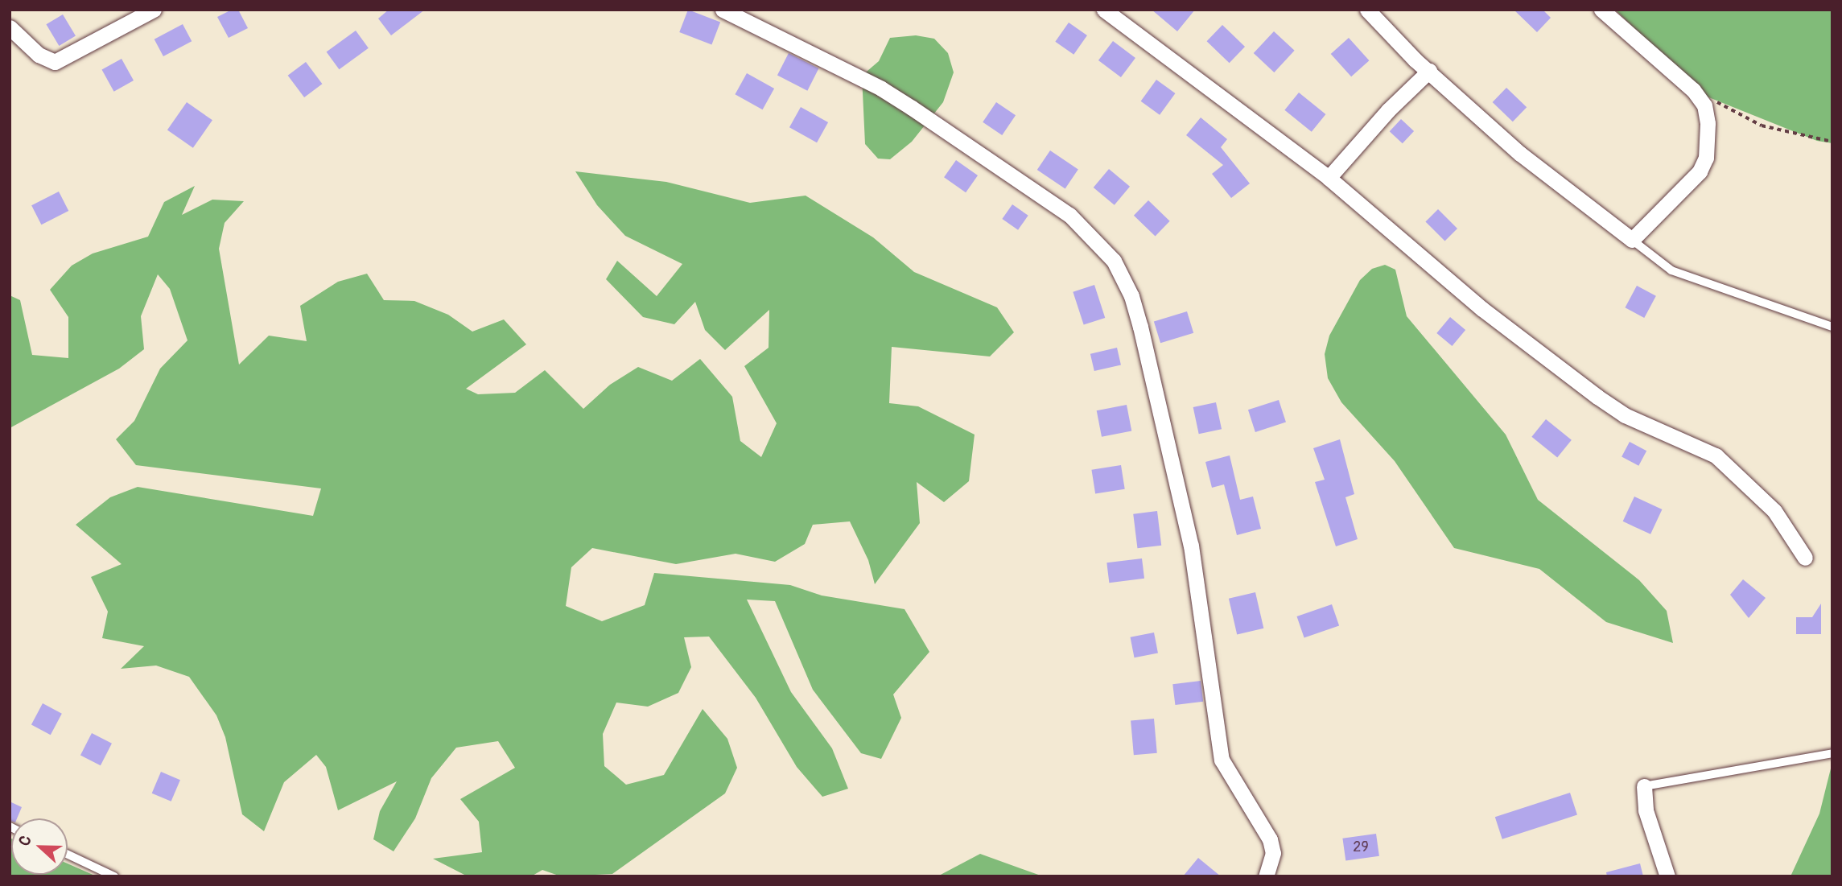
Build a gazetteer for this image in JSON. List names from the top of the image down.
{
  "house_numbers": ["29"],
  "north": "left"
}
